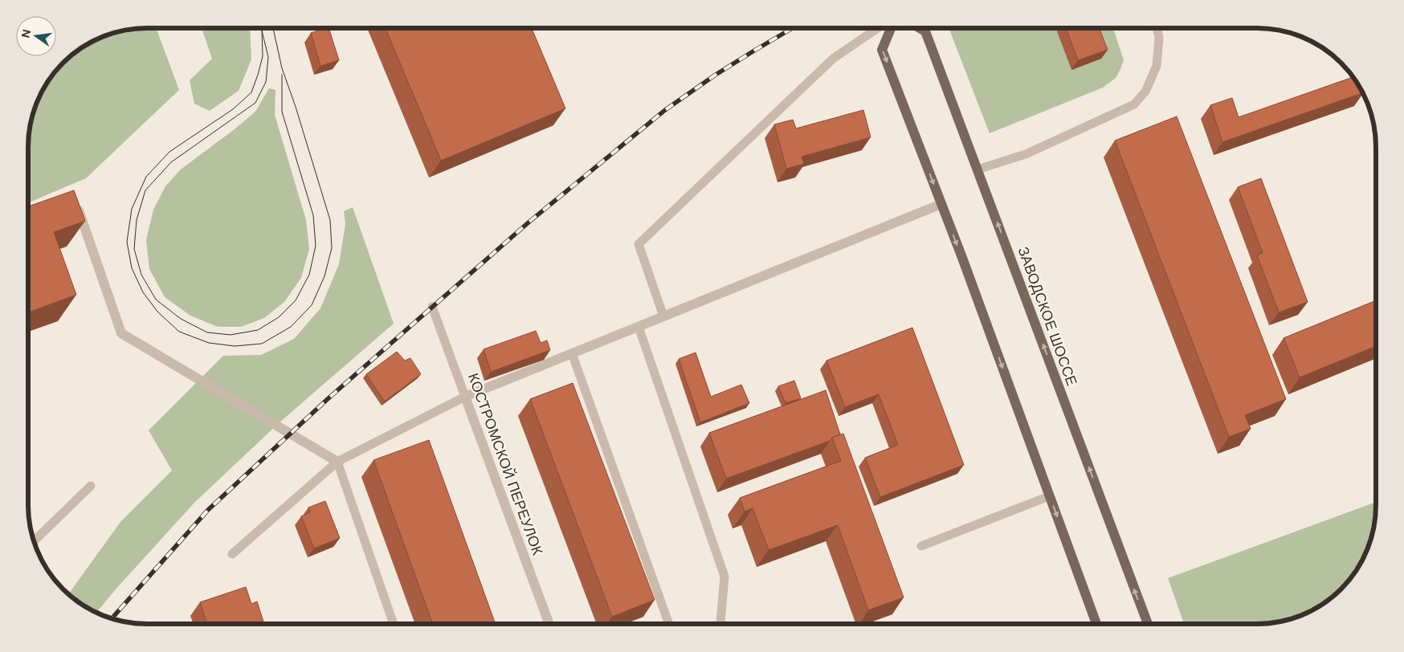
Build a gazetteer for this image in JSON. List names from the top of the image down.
{
  "streets": {
    "main road": ["ЗАВОДСКОЕ ШОССЕ"],
    "street": ["КОСТРОМСКОЙ ПЕРЕУЛОК"]
  },
  "north": "left"
}
